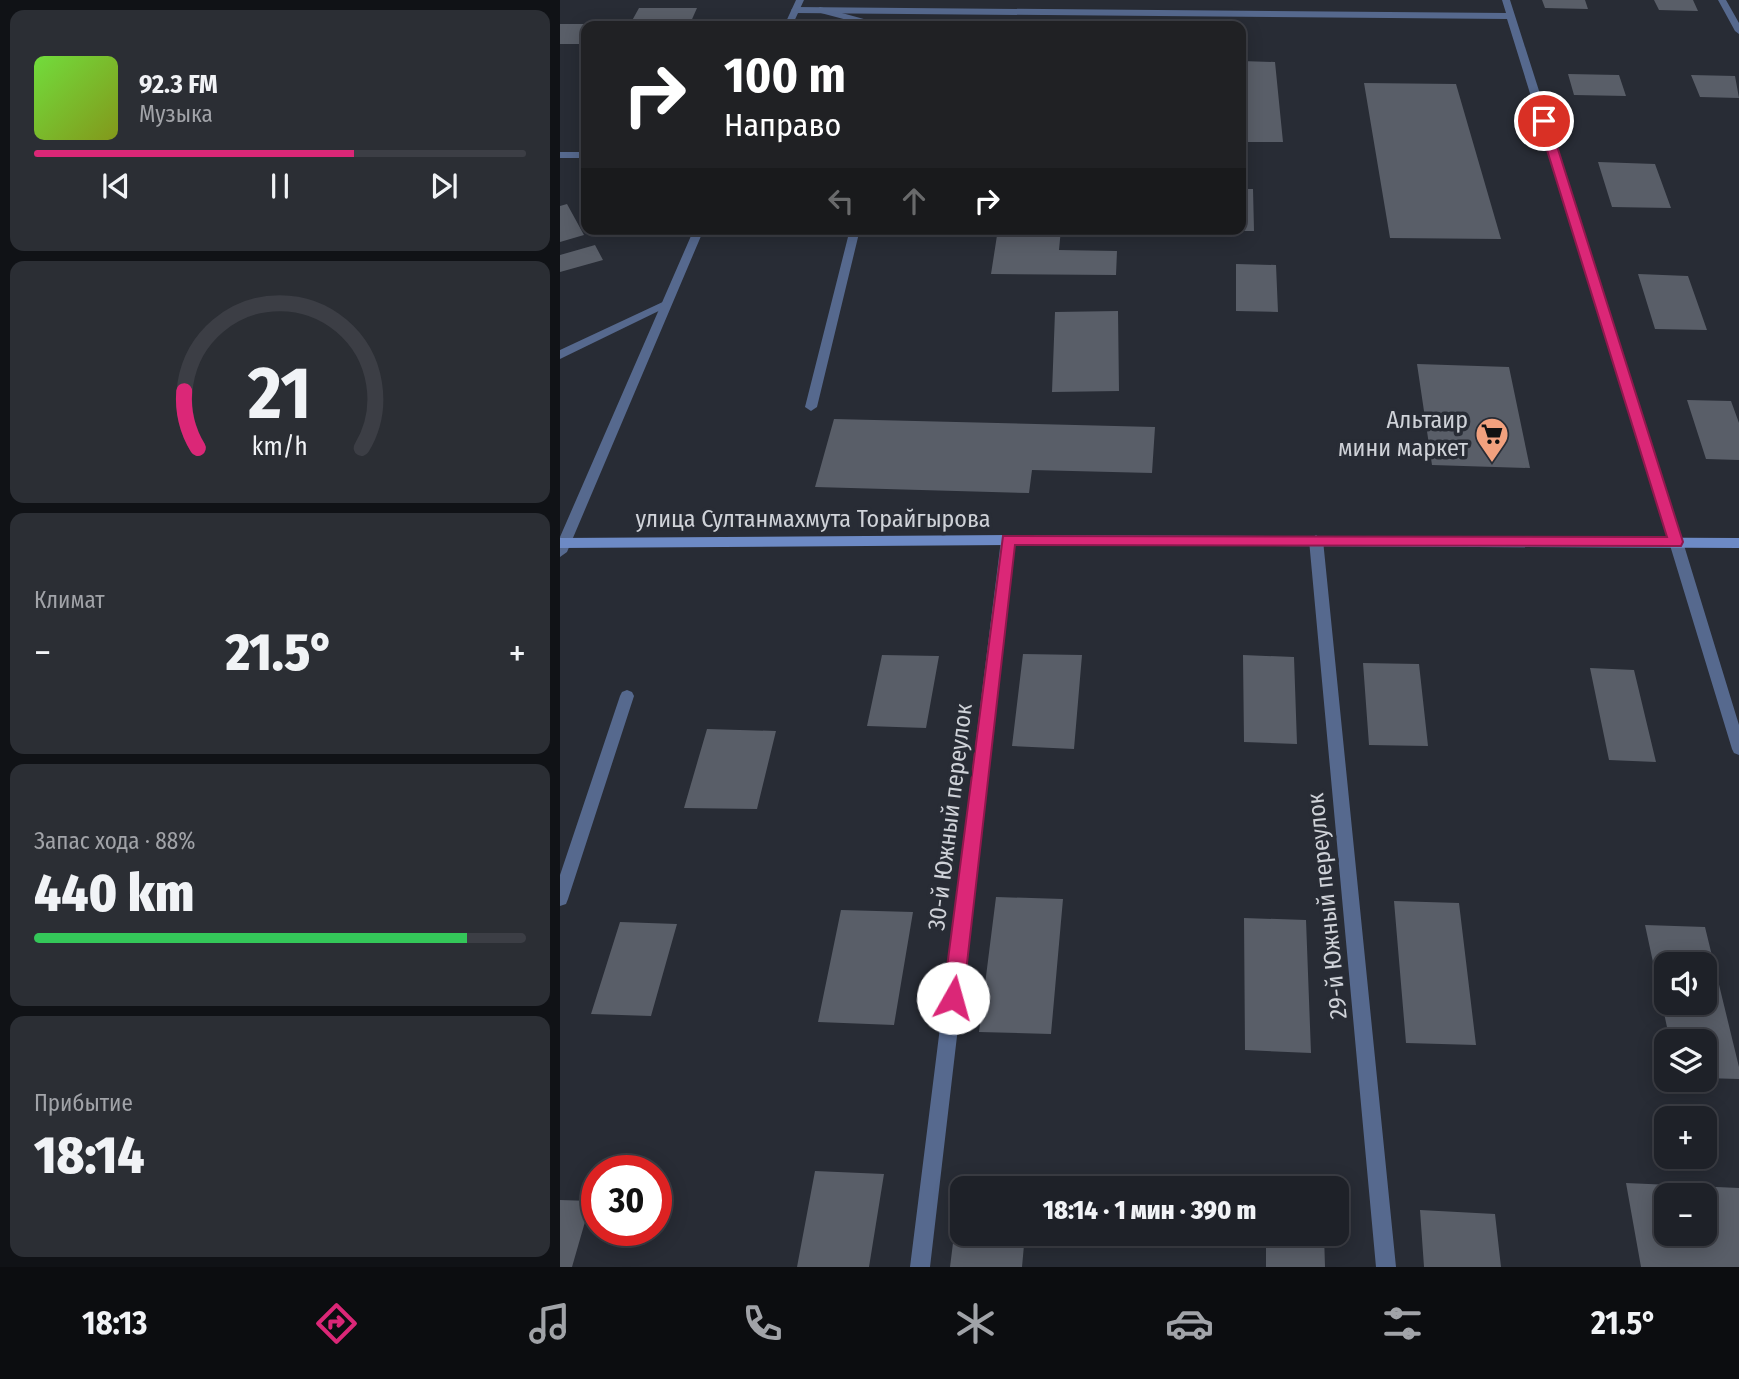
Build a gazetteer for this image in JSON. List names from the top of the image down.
{
  "streets": {
    "main road": ["улица Султанмахмута Торайгырова"],
    "street": ["30-й Южный переулок", "29-й Южный переулок"]
  },
  "crossings": [
    ["улица Султанмахмута Торайгырова", "30-й Южный переулок"],
    ["улица Султанмахмута Торайгырова", "29-й Южный переулок"]
  ],
  "places": {
    "supermarket": ["Альтаир мини маркет"]
  },
  "page": {
    "turn": ["100 m", "Направо"],
    "song": ["92.3 FM", "Музыка"],
    "tile": [
      "Климат",
      ["Запас хода · 88%", "440 km"],
      ["Прибытие", "18:14"]
    ],
    "heat": ["−", "21.5°", "+"],
    "map_buttons": ["+", "−"],
    "limit": "30",
    "trip": "18:14 · 1 мин · 390 m",
    "tabs": ["18:13", "21.5°"],
    "gauge": ["21", "km/h"]
  }
}
